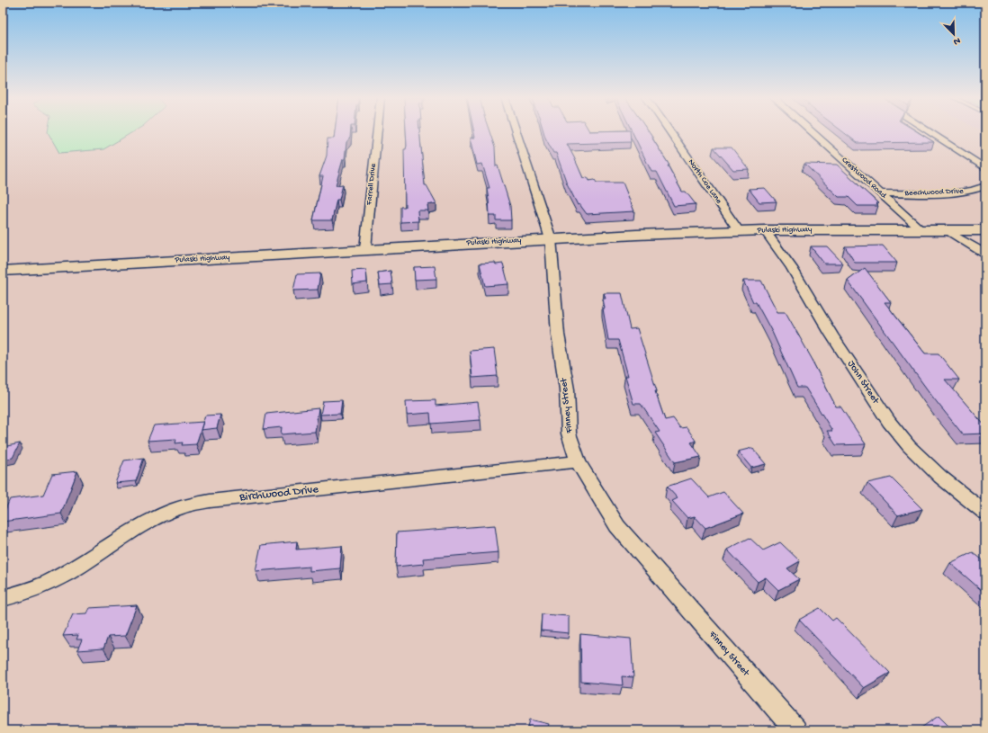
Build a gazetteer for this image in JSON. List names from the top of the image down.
{
  "streets": {
    "main road": ["Pulaski Highway"],
    "street": [
      "Crestwood Road",
      "North Coe Lane",
      "Farrell Drive",
      "Beechwood Drive",
      "John Street",
      "Finney Street",
      "Birchwood Drive"
    ]
  },
  "crossings": [
    ["Crestwood Road", "Beechwood Drive"],
    ["Crestwood Road", "Pulaski Highway"],
    ["North Coe Lane", "Pulaski Highway"],
    ["Farrell Drive", "Pulaski Highway"],
    ["Pulaski Highway", "John Street"],
    ["Pulaski Highway", "Finney Street"],
    ["Finney Street", "Birchwood Drive"]
  ],
  "north": "bottom right"
}
